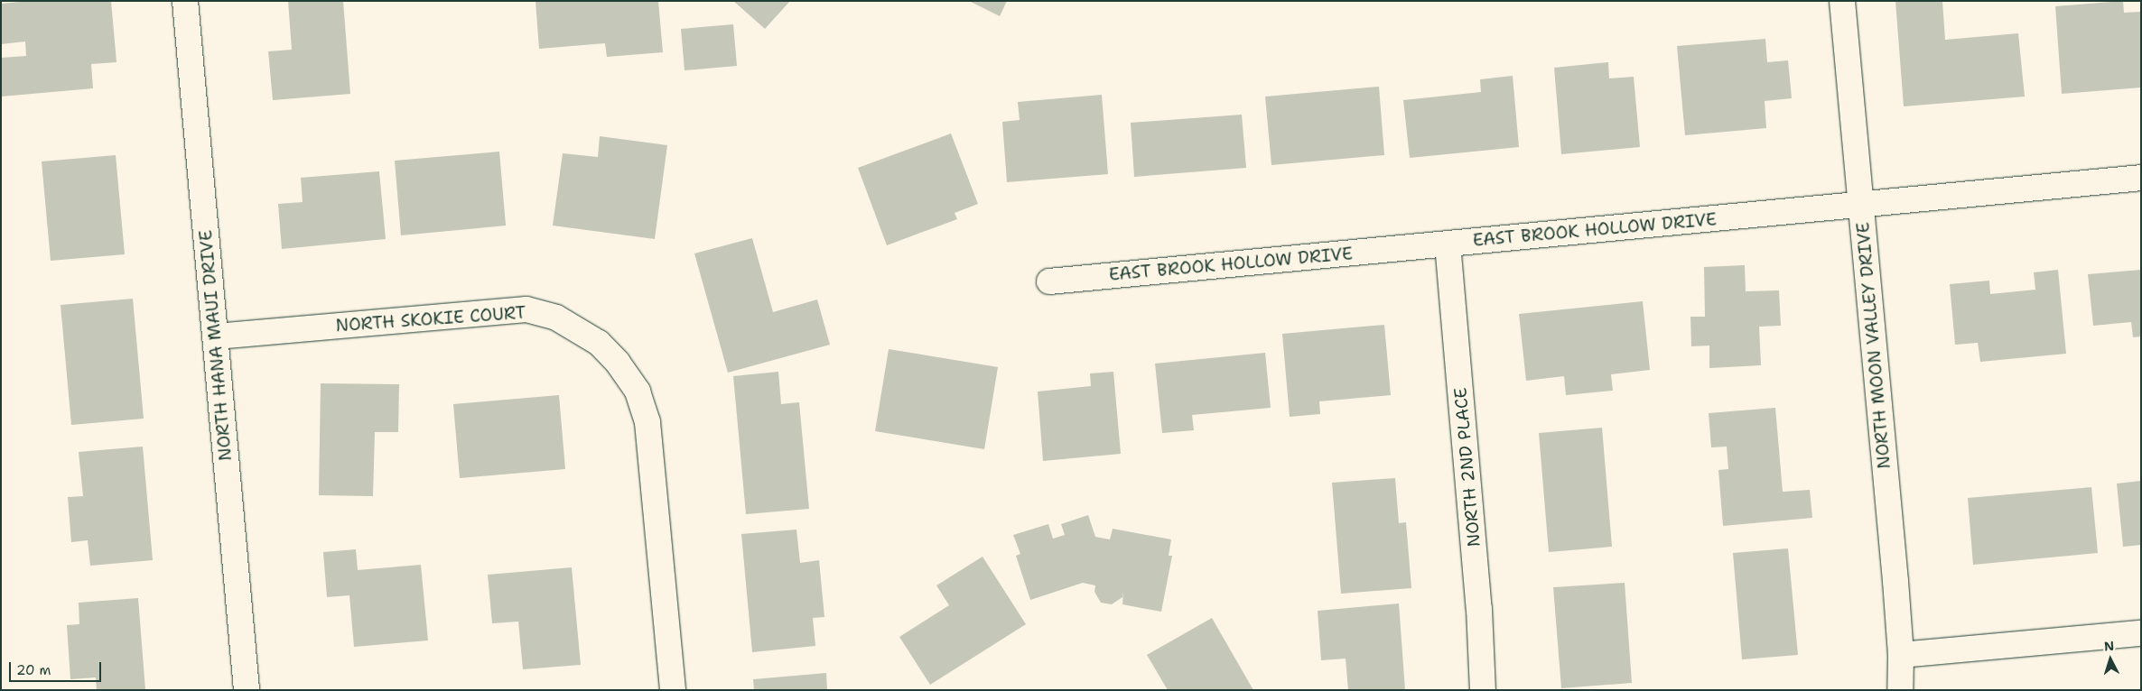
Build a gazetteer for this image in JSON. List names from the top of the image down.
{
  "streets": {
    "street": [
      "EAST BROOK HOLLOW DRIVE",
      "NORTH SKOKIE COURT",
      "NORTH HANA MAUI DRIVE",
      "NORTH MOON VALLEY DRIVE",
      "NORTH 2ND PLACE"
    ]
  },
  "crossings": [
    ["EAST BROOK HOLLOW DRIVE", "NORTH MOON VALLEY DRIVE"],
    ["EAST BROOK HOLLOW DRIVE", "NORTH 2ND PLACE"],
    ["NORTH SKOKIE COURT", "NORTH HANA MAUI DRIVE"]
  ],
  "scale_bar": "20 m",
  "north": "top"
}
